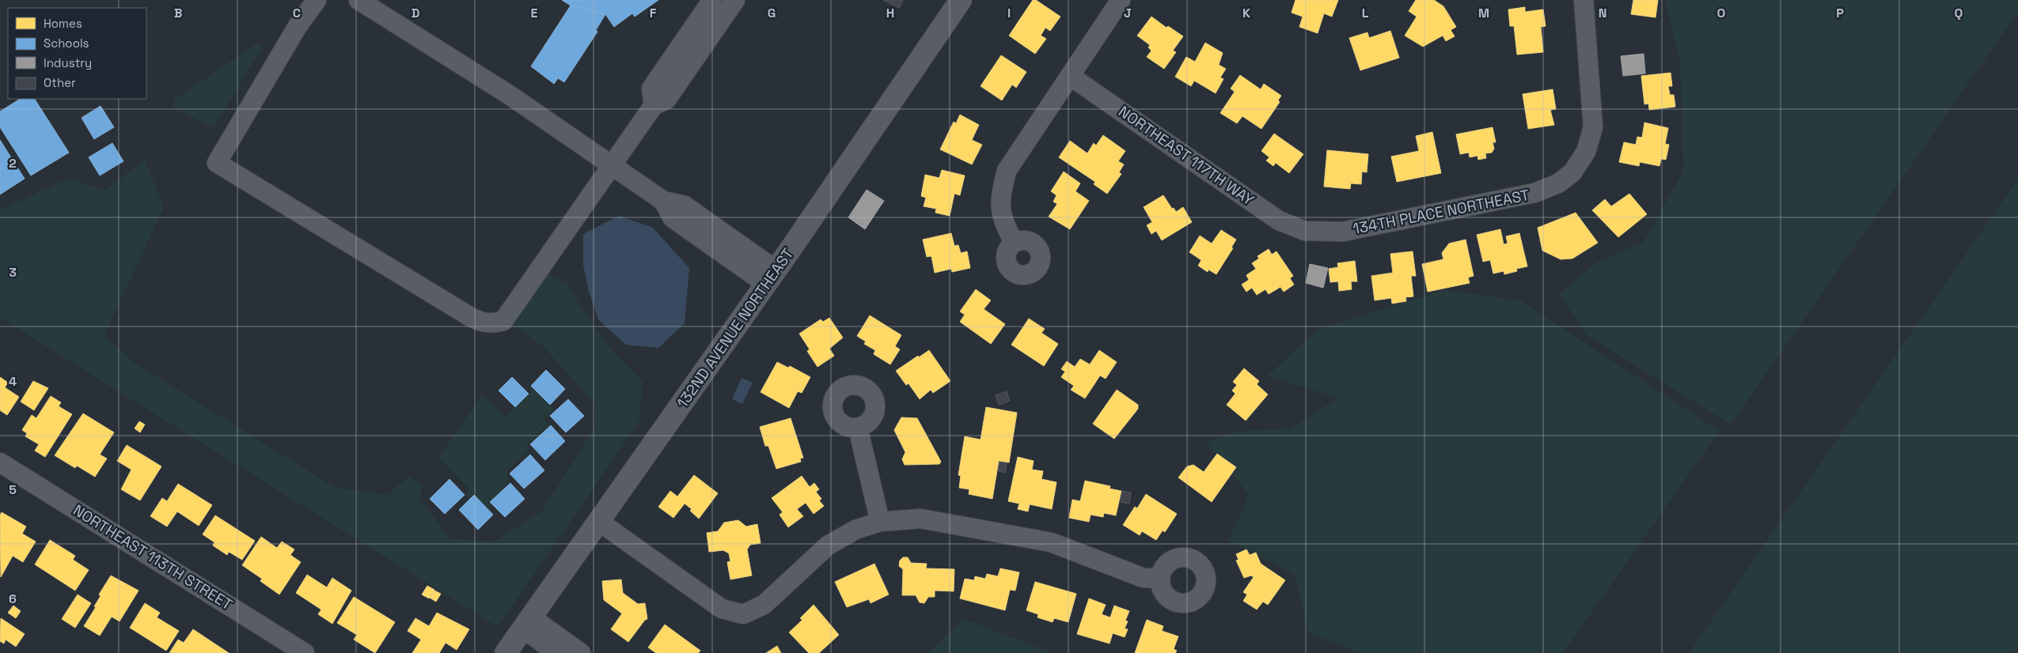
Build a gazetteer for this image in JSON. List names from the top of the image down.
{
  "streets": {
    "street": [
      "NORTHEAST 117TH WAY",
      "134TH PLACE NORTHEAST",
      "132ND AVENUE NORTHEAST",
      "NORTHEAST 113TH STREET"
    ]
  },
  "crossings": [
    ["NORTHEAST 117TH WAY", "134TH PLACE NORTHEAST"]
  ],
  "legend": [
    "Homes",
    "Schools",
    "Industry",
    "Other"
  ],
  "grid": {
    "columns": [
      "B",
      "C",
      "D",
      "E",
      "F",
      "G",
      "H",
      "I",
      "J",
      "K",
      "L",
      "M",
      "N",
      "O",
      "P",
      "Q"
    ],
    "rows": [
      "2",
      "3",
      "4",
      "5",
      "6"
    ]
  }
}
